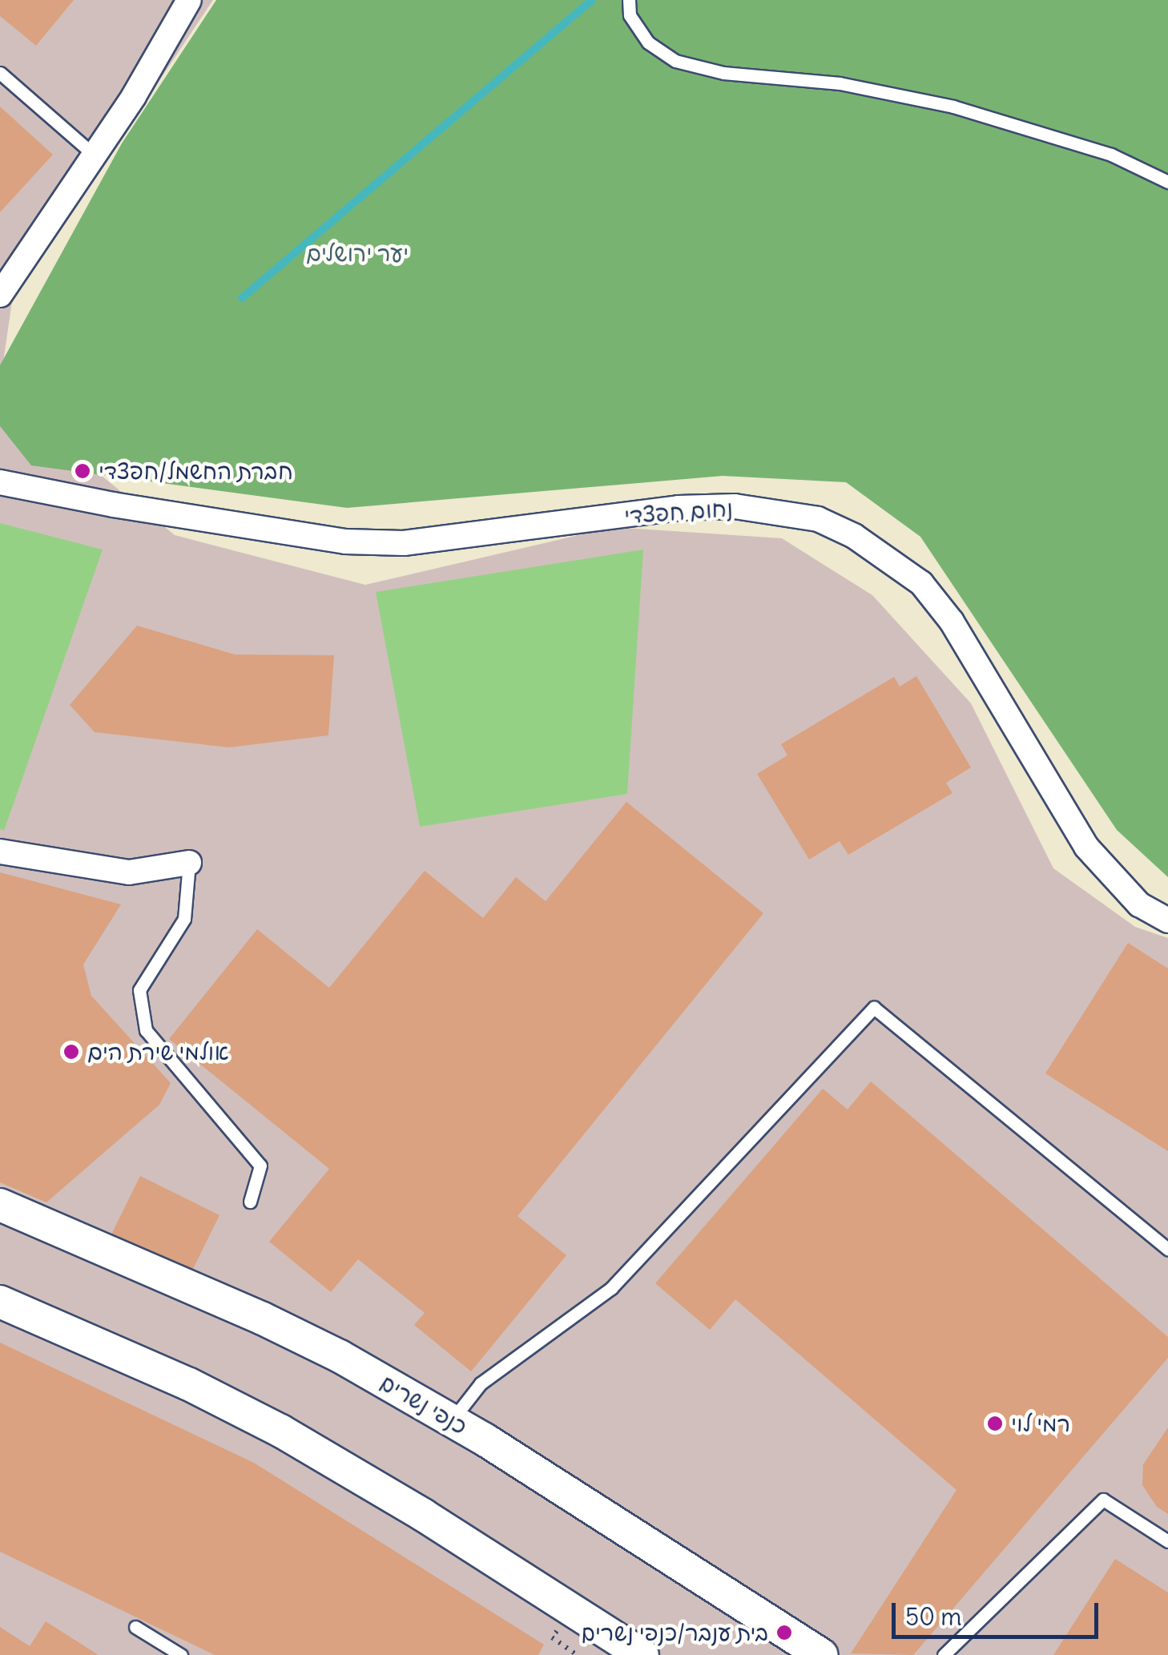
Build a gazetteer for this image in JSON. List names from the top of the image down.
{
  "streets": {
    "street": ["נחום חפצדי", "כנפי נשרים"]
  },
  "parks": ["יער ירושלים"],
  "places": [
    "חברת החשמל/חפצדי",
    "אולמי שירת הים",
    "רמי לוי",
    "בית ענבר/כנפי נשרים"
  ],
  "scale_bar": "50 m"
}
